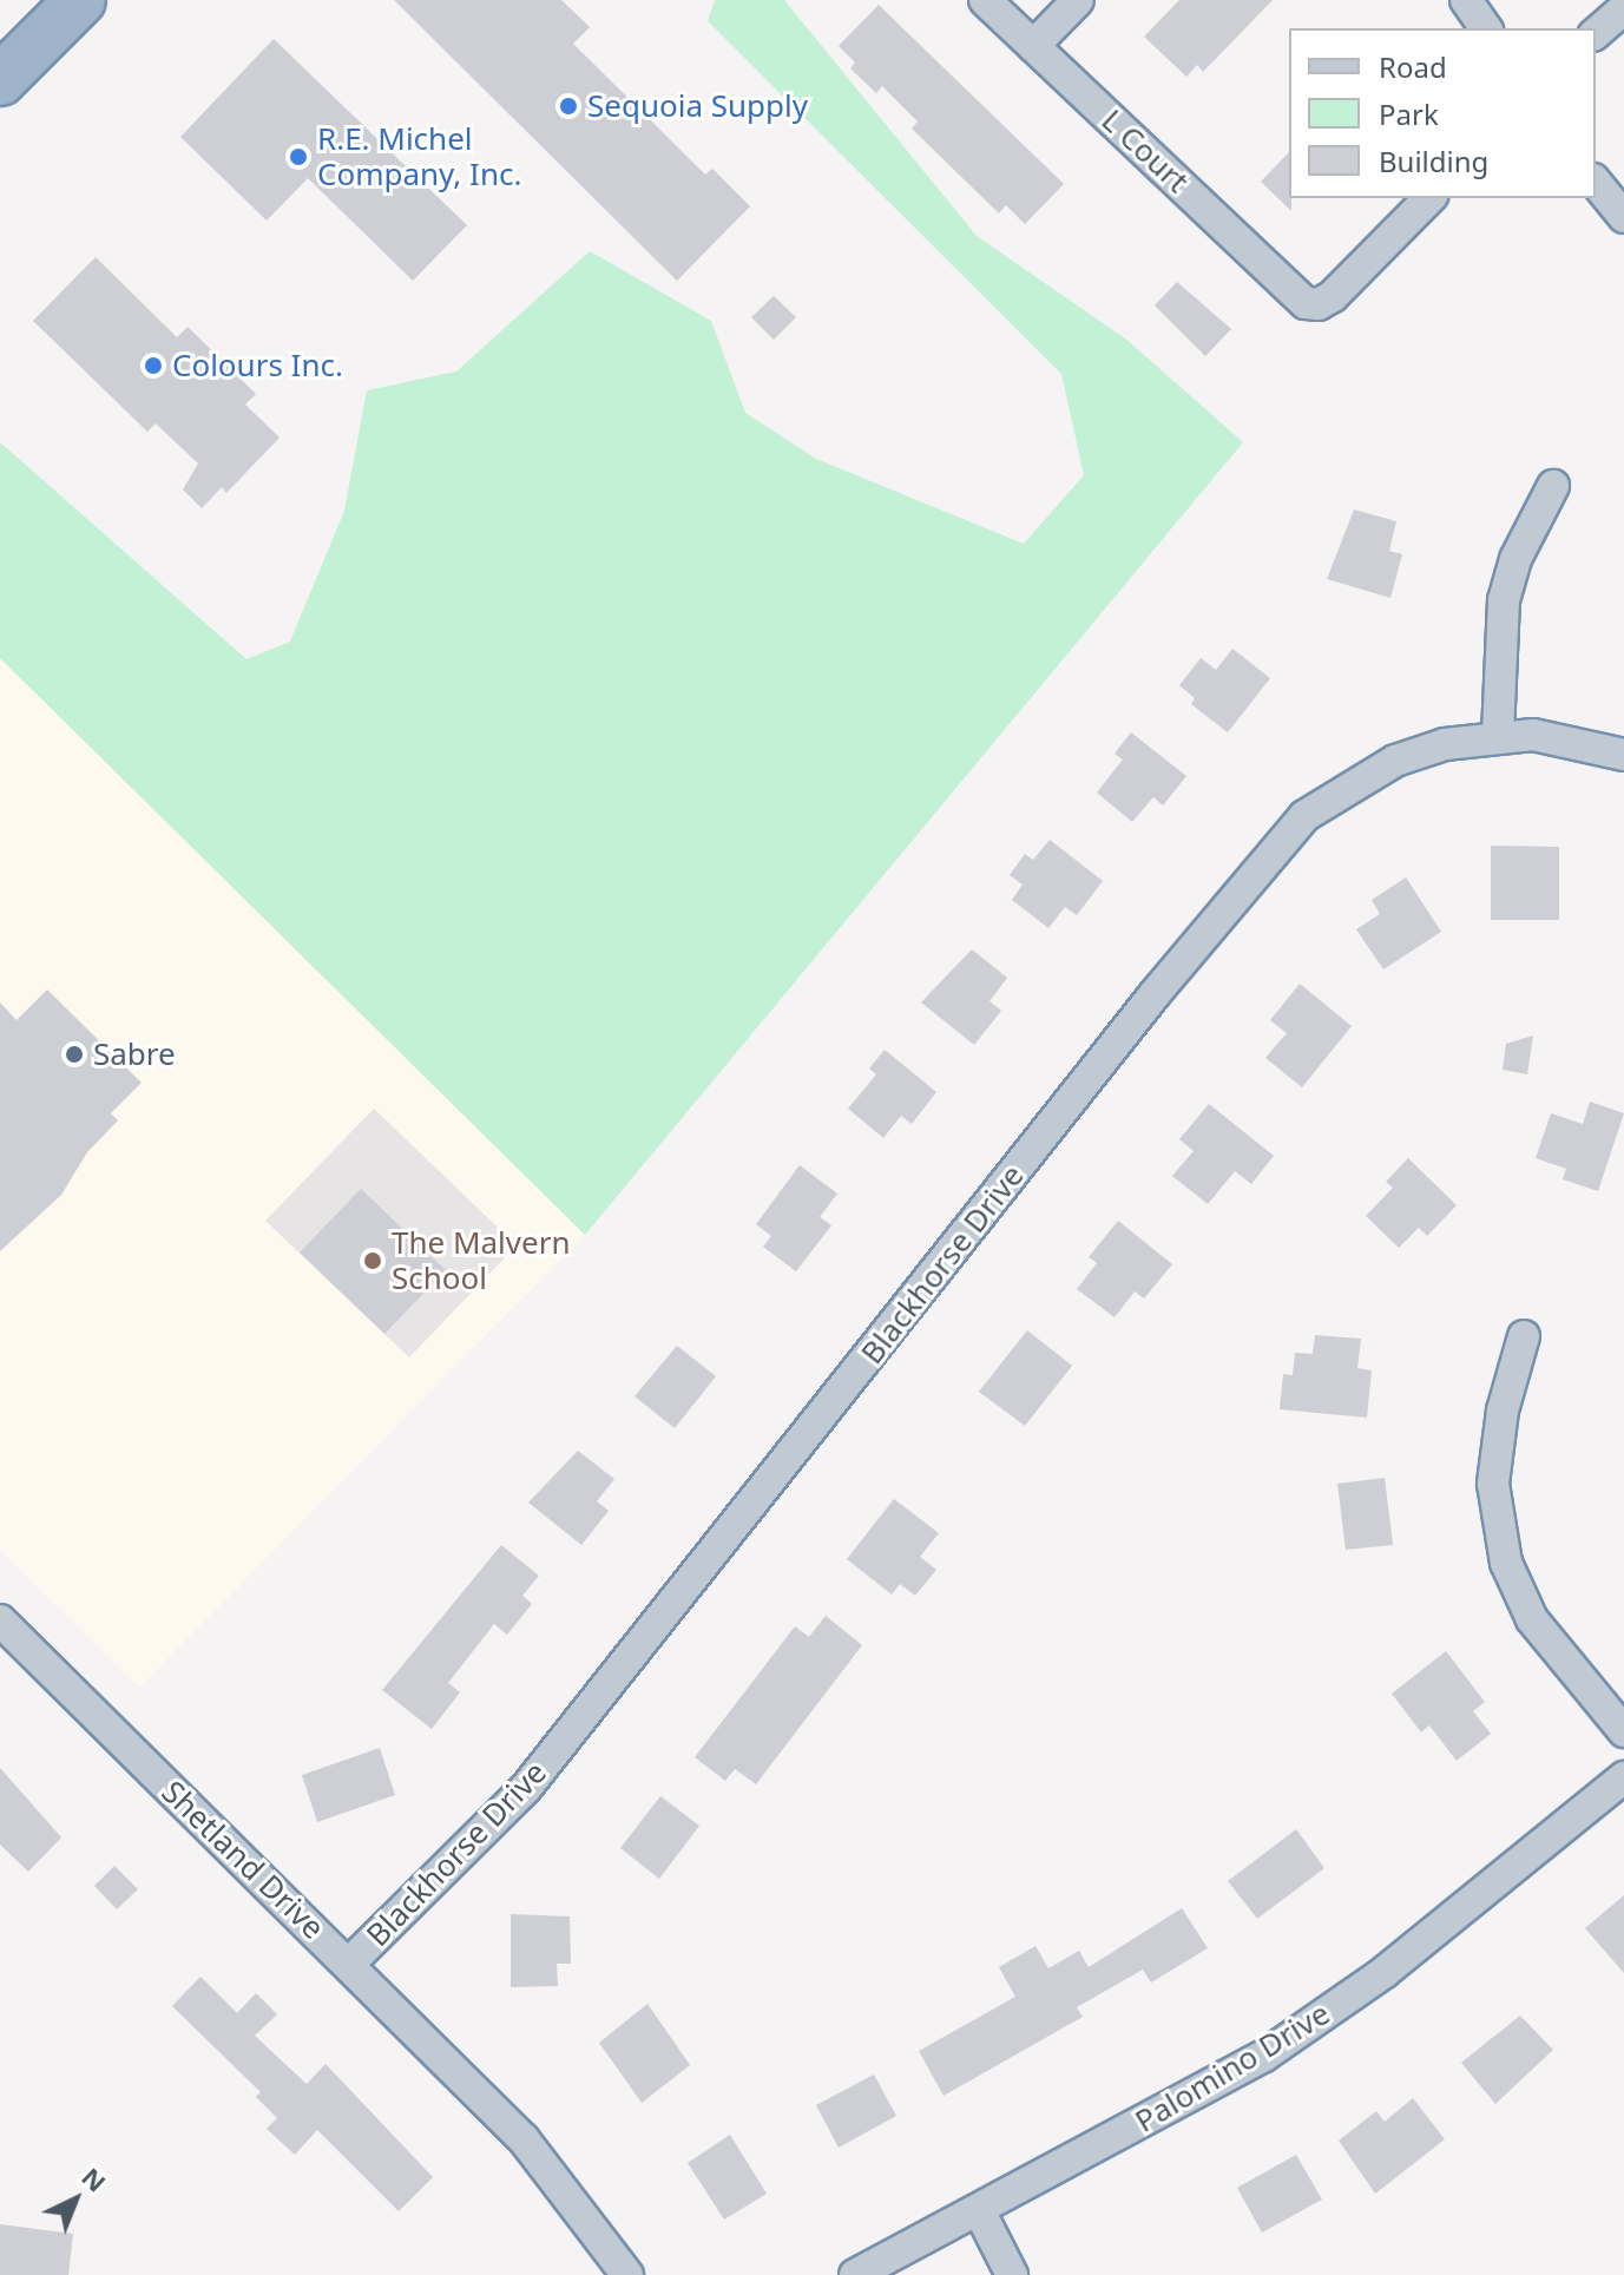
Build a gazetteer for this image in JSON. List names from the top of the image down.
{
  "streets": {
    "street": [
      "L Court",
      "Blackhorse Drive",
      "Shetland Drive",
      "Palomino Drive"
    ]
  },
  "crossings": [
    ["Blackhorse Drive", "Shetland Drive"]
  ],
  "places": [
    "Sequoia Supply",
    "R.E. Michel Company, Inc.",
    "Colours Inc.",
    "Sabre",
    "The Malvern School"
  ],
  "legend": ["Road", "Park", "Building"],
  "north": "top right"
}
